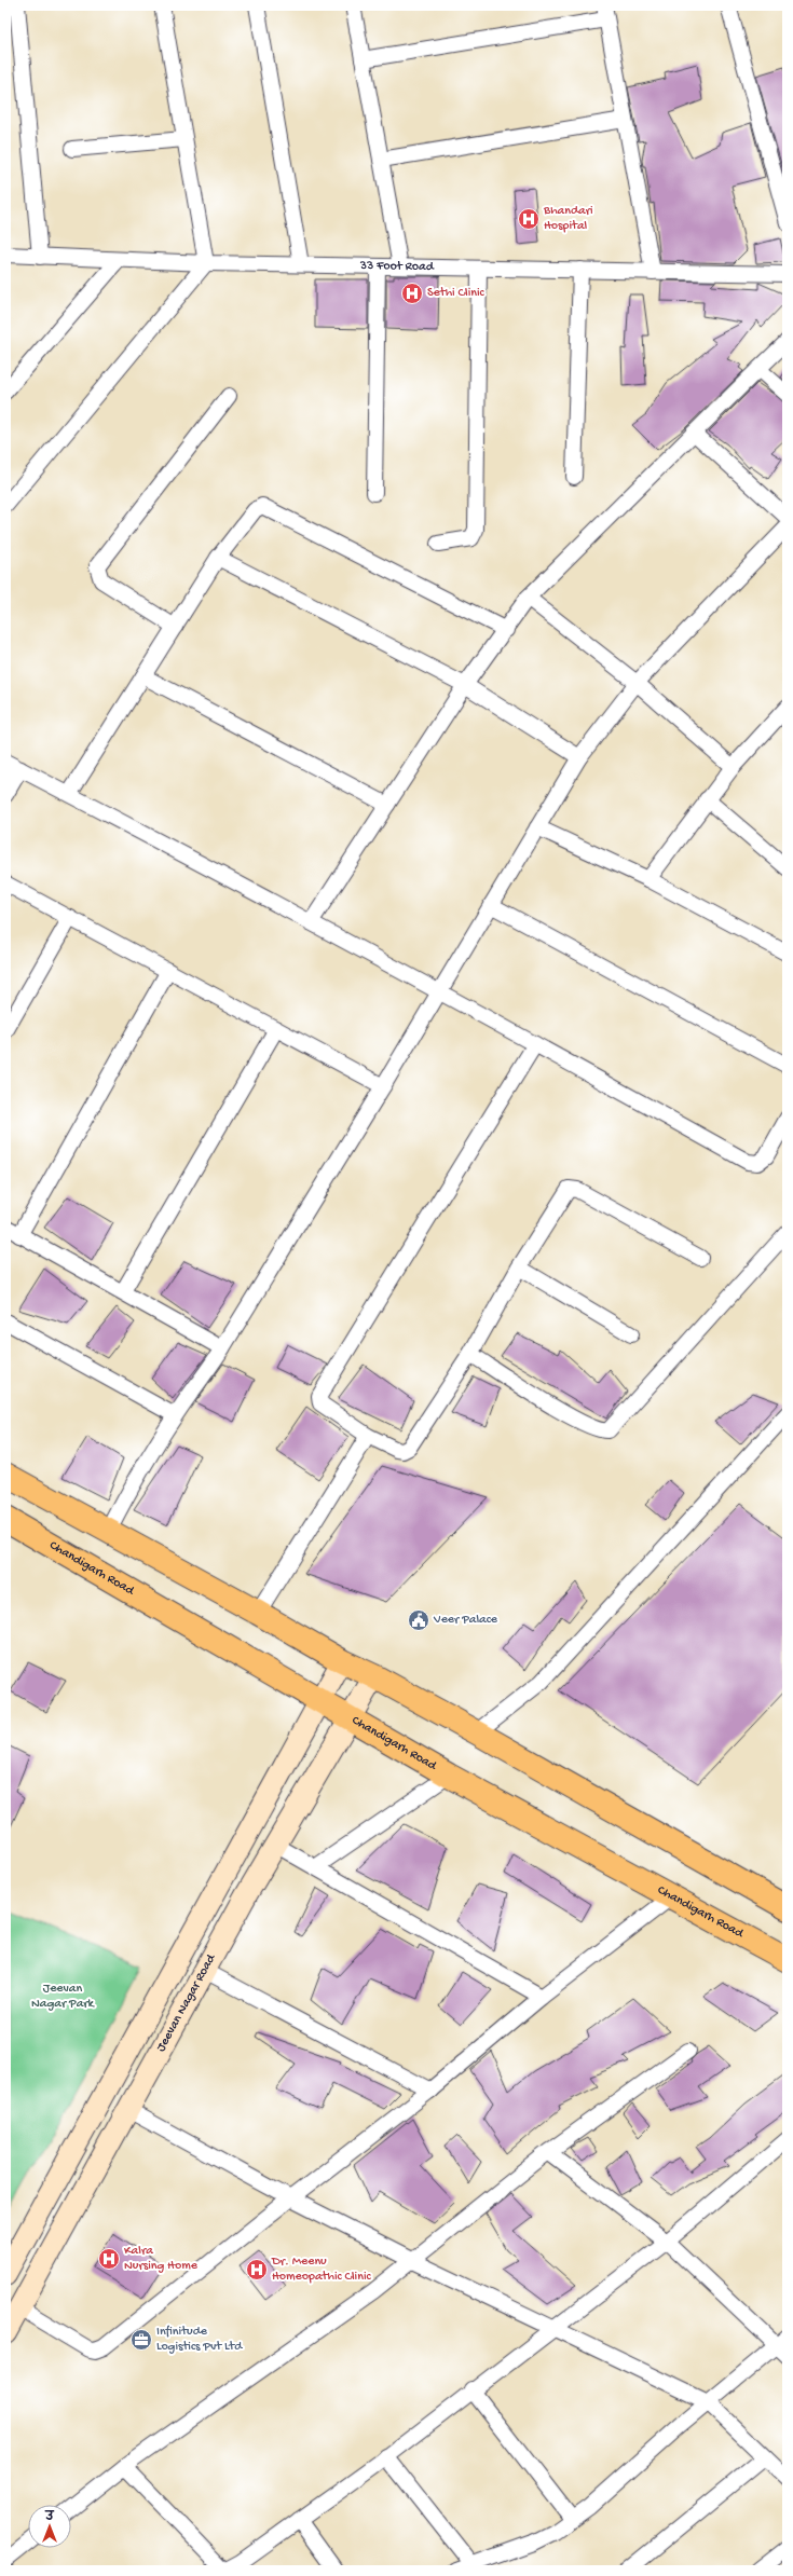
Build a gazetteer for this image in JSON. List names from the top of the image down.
{
  "streets": {
    "main road": ["Chandigarh Road"],
    "street": ["33 Foot Road", "Jeevan Nagar Road"]
  },
  "crossings": [
    ["Chandigarh Road", "Jeevan Nagar Road"]
  ],
  "parks": ["Jeevan Nagar Park"],
  "places": {
    "hospital": [
      "Bhandari Hospital",
      "Sethi Clinic",
      "Kalra Nursing Home",
      "Dr. Meenu Homeopathic Clinic"
    ],
    "public building": ["Veer Palace"],
    "office": ["Infinitude Logistics Pvt Ltd"]
  },
  "north": "top"
}
